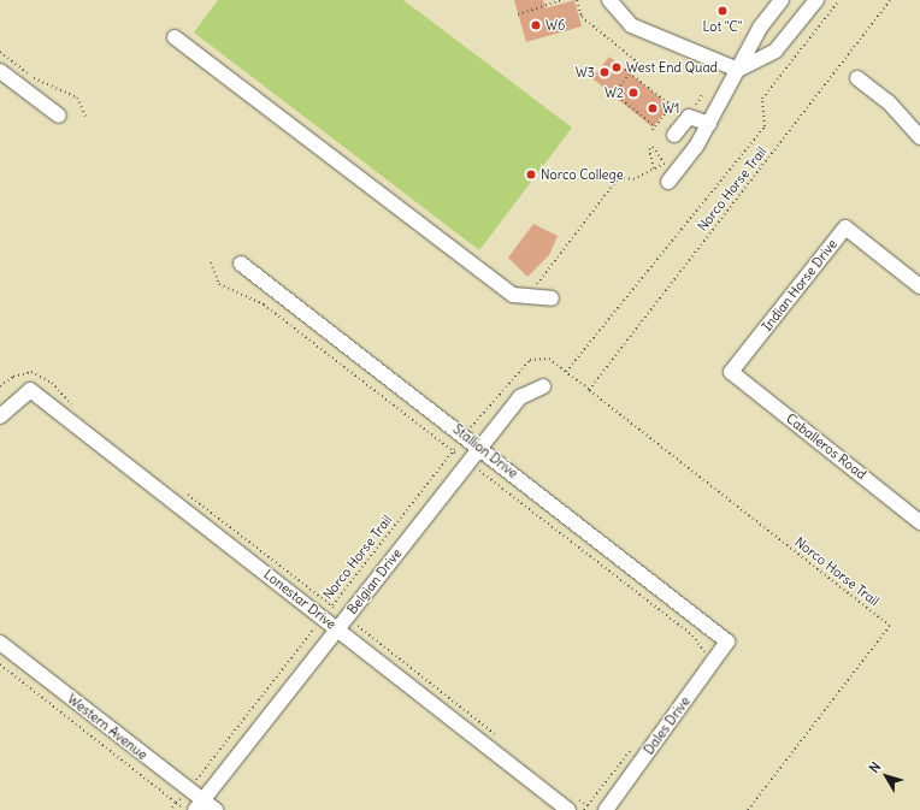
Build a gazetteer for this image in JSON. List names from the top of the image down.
{
  "streets": {
    "street": [
      "Indian Horse Drive",
      "Caballeros Road",
      "Stallion Drive",
      "Belgian Drive",
      "Lonestar Drive",
      "Dales Drive",
      "Western Avenue"
    ],
    "path": ["Norco Horse Trail"]
  },
  "crossings": [
    ["Norco Horse Trail", "Stallion Drive"],
    ["Norco Horse Trail", "Lonestar Drive"],
    ["Norco Horse Trail", "Western Avenue"],
    ["Indian Horse Drive", "Caballeros Road"],
    ["Stallion Drive", "Belgian Drive"],
    ["Stallion Drive", "Dales Drive"],
    ["Belgian Drive", "Lonestar Drive"],
    ["Belgian Drive", "Western Avenue"]
  ],
  "places": [
    "Lot \"C\"",
    "W6",
    "West End Quad",
    "W3",
    "W2",
    "W1",
    "Norco College"
  ],
  "north": "top left"
}
